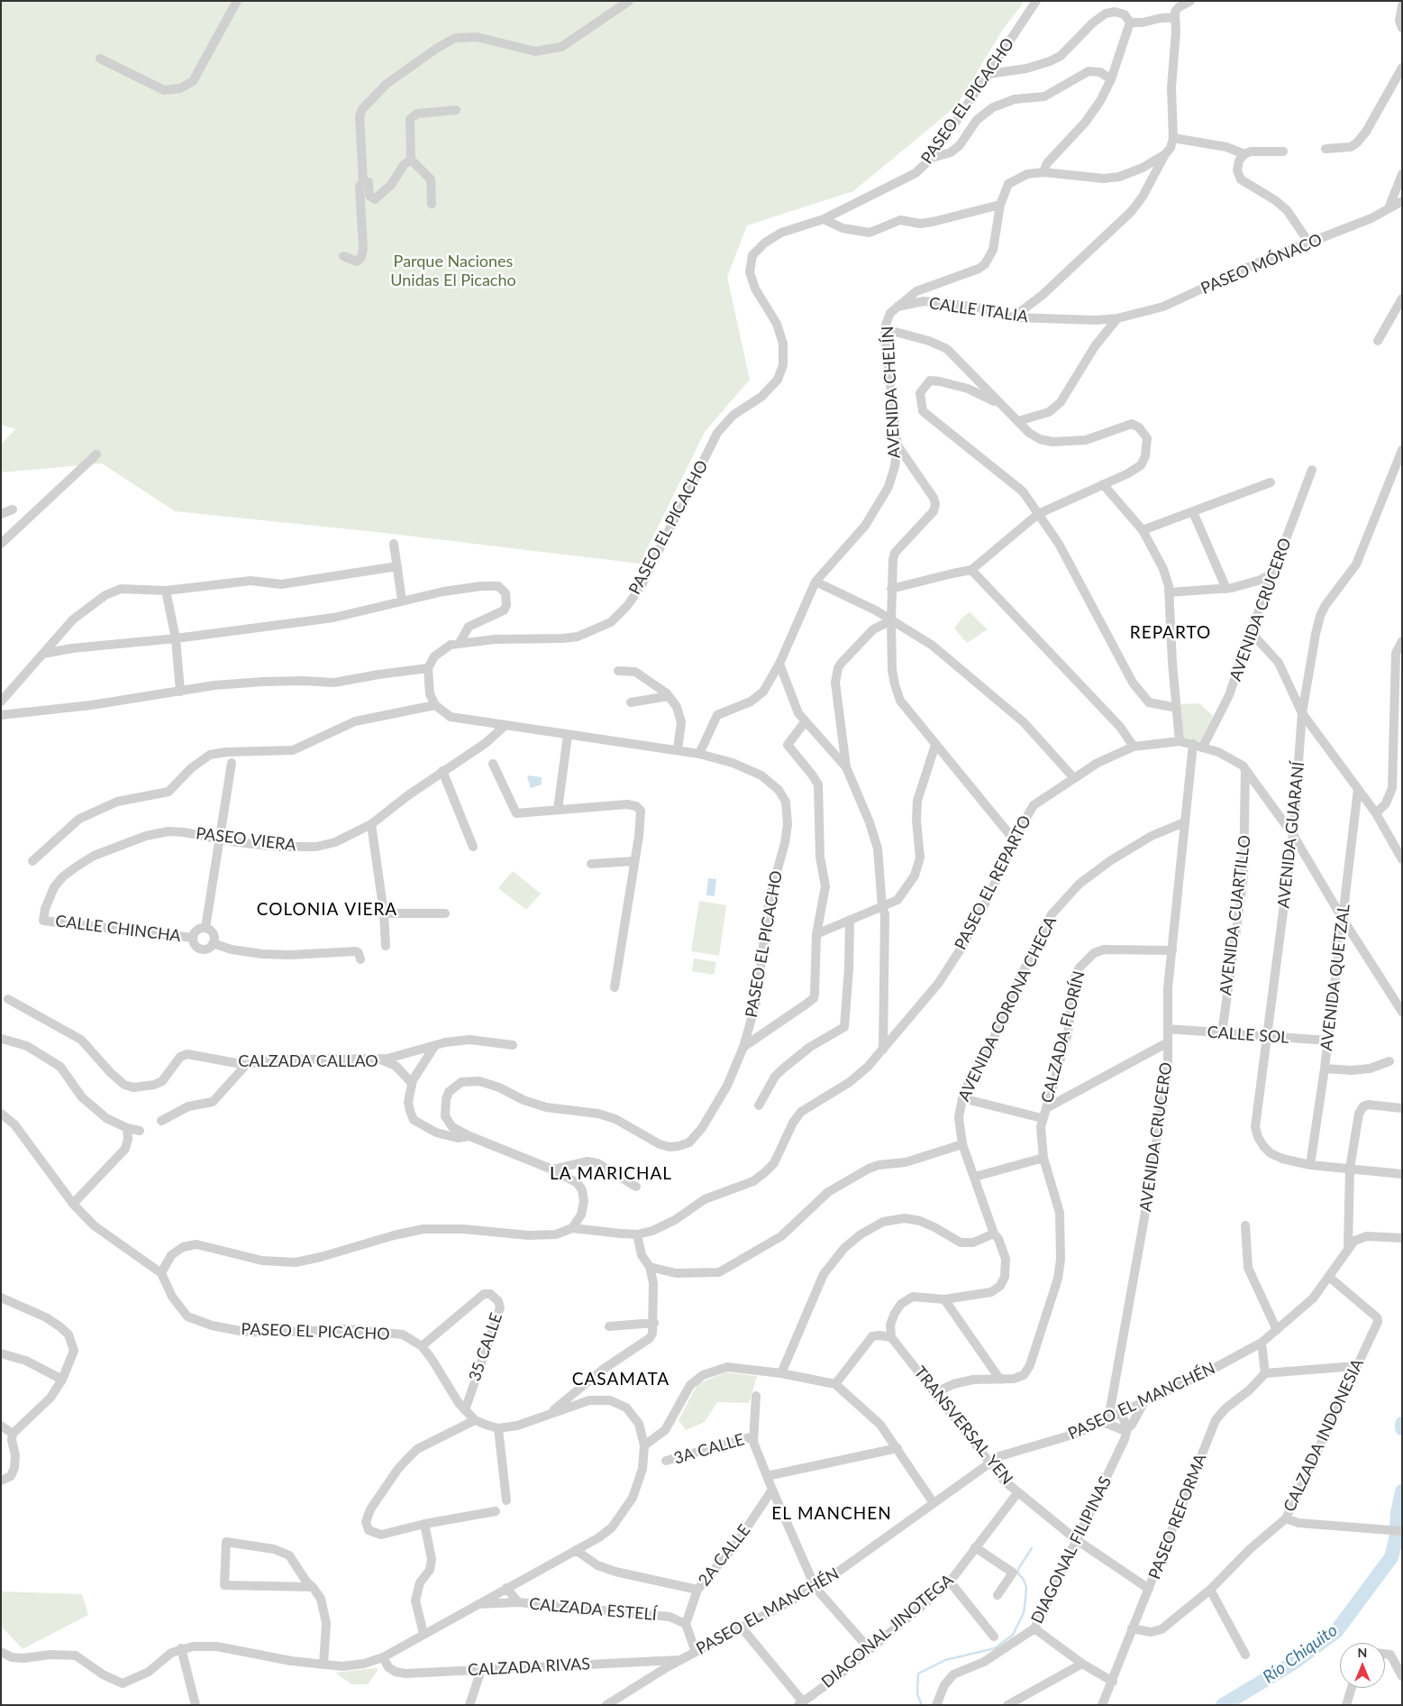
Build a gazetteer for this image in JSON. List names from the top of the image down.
{
  "streets": {
    "street": [
      "PASEO EL PICACHO",
      "PASEO MÓNACO",
      "CALLE ITALIA",
      "AVENIDA CHELÍN",
      "AVENIDA CRUCERO",
      "AVENIDA GUARANÍ",
      "PASEO VIERA",
      "PASEO EL REPARTO",
      "AVENIDA CUARTILLO",
      "CALLE CHINCHA",
      "AVENIDA QUETZAL",
      "AVENIDA CORONA CHECA",
      "CALLE SOL",
      "CALZADA FLORÍN",
      "CALZADA CALLAO",
      "35 CALLE",
      "PASEO EL MANCHÉN",
      "TRANSVERSAL YEN",
      "CALZADA INDONESIA",
      "3A CALLE",
      "PASEO REFORMA",
      "DIAGONAL FILIPINAS",
      "2A CALLE",
      "CALZADA ESTELÍ",
      "DIAGONAL JINOTEGA",
      "CALZADA RIVAS"
    ]
  },
  "crossings": [
    ["PASEO EL PICACHO", "AVENIDA CHELÍN"],
    ["PASEO EL PICACHO", "PASEO VIERA"],
    ["PASEO EL PICACHO", "PASEO EL REPARTO"],
    ["PASEO EL PICACHO", "35 CALLE"],
    ["PASEO EL PICACHO", "CALZADA ESTELÍ"],
    ["PASEO EL PICACHO", "CALZADA RIVAS"],
    ["PASEO MÓNACO", "CALLE ITALIA"],
    ["CALLE ITALIA", "AVENIDA CHELÍN"],
    ["AVENIDA CRUCERO", "PASEO EL REPARTO"],
    ["AVENIDA CRUCERO", "AVENIDA CORONA CHECA"],
    ["AVENIDA CRUCERO", "CALLE SOL"],
    ["AVENIDA CRUCERO", "CALZADA FLORÍN"],
    ["AVENIDA CRUCERO", "PASEO EL MANCHÉN"],
    ["AVENIDA GUARANÍ", "PASEO EL REPARTO"],
    ["AVENIDA GUARANÍ", "AVENIDA QUETZAL"],
    ["AVENIDA GUARANÍ", "CALLE SOL"],
    ["PASEO VIERA", "CALLE CHINCHA"],
    ["PASEO EL REPARTO", "AVENIDA CUARTILLO"],
    ["PASEO EL REPARTO", "AVENIDA QUETZAL"],
    ["AVENIDA CUARTILLO", "CALLE SOL"],
    ["AVENIDA QUETZAL", "CALLE SOL"],
    ["AVENIDA CORONA CHECA", "TRANSVERSAL YEN"],
    ["CALZADA FLORÍN", "TRANSVERSAL YEN"],
    ["PASEO EL MANCHÉN", "TRANSVERSAL YEN"],
    ["PASEO EL MANCHÉN", "CALZADA INDONESIA"],
    ["PASEO EL MANCHÉN", "DIAGONAL FILIPINAS"],
    ["PASEO EL MANCHÉN", "CALZADA RIVAS"],
    ["TRANSVERSAL YEN", "PASEO REFORMA"],
    ["TRANSVERSAL YEN", "DIAGONAL FILIPINAS"],
    ["TRANSVERSAL YEN", "DIAGONAL JINOTEGA"],
    ["CALZADA INDONESIA", "PASEO REFORMA"],
    ["2A CALLE", "CALZADA ESTELÍ"]
  ],
  "districts": [
    "REPARTO",
    "COLONIA VIERA",
    "LA MARICHAL",
    "CASAMATA",
    "EL MANCHEN"
  ],
  "water": ["Río Chiquito"],
  "parks": ["Parque Naciones Unidas El Picacho"],
  "north": "top"
}
